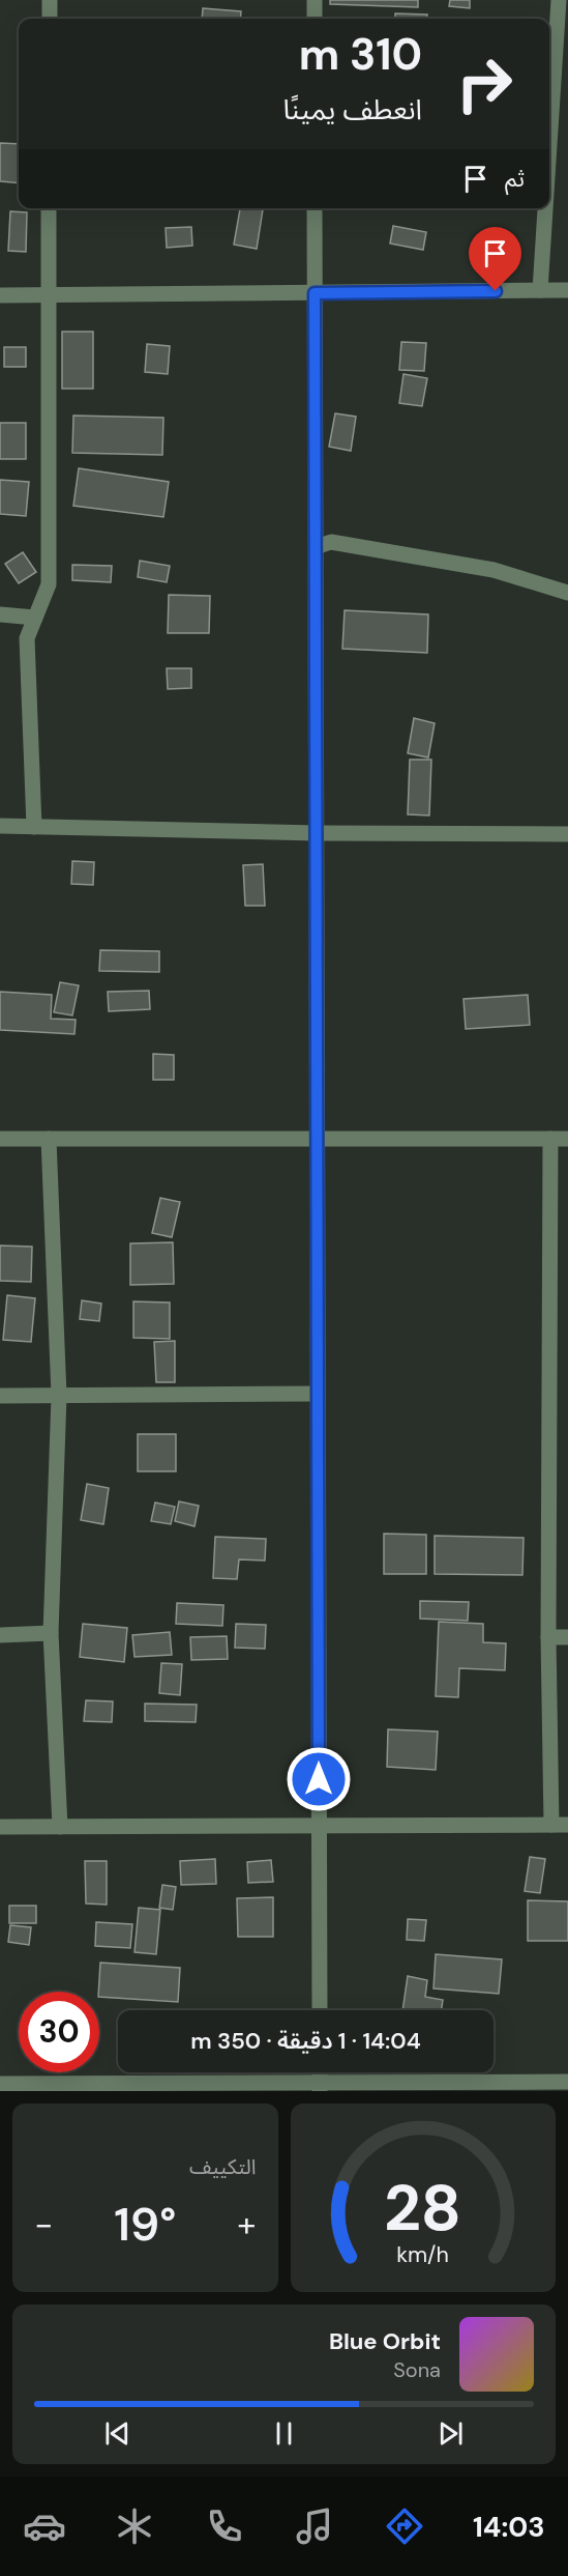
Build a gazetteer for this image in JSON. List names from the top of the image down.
{
  "page": {
    "turn": ["310 m", "انعطف يمينًا"],
    "then": "ثم",
    "limit": "30",
    "trip": "14:04 · 1 دقيقة · 350 m",
    "tile": "التكييف",
    "heat": ["−", "19°", "+"],
    "song": ["Blue Orbit", "Sona"],
    "tabs": "14:03",
    "gauge": ["28", "km/h"]
  }
}
